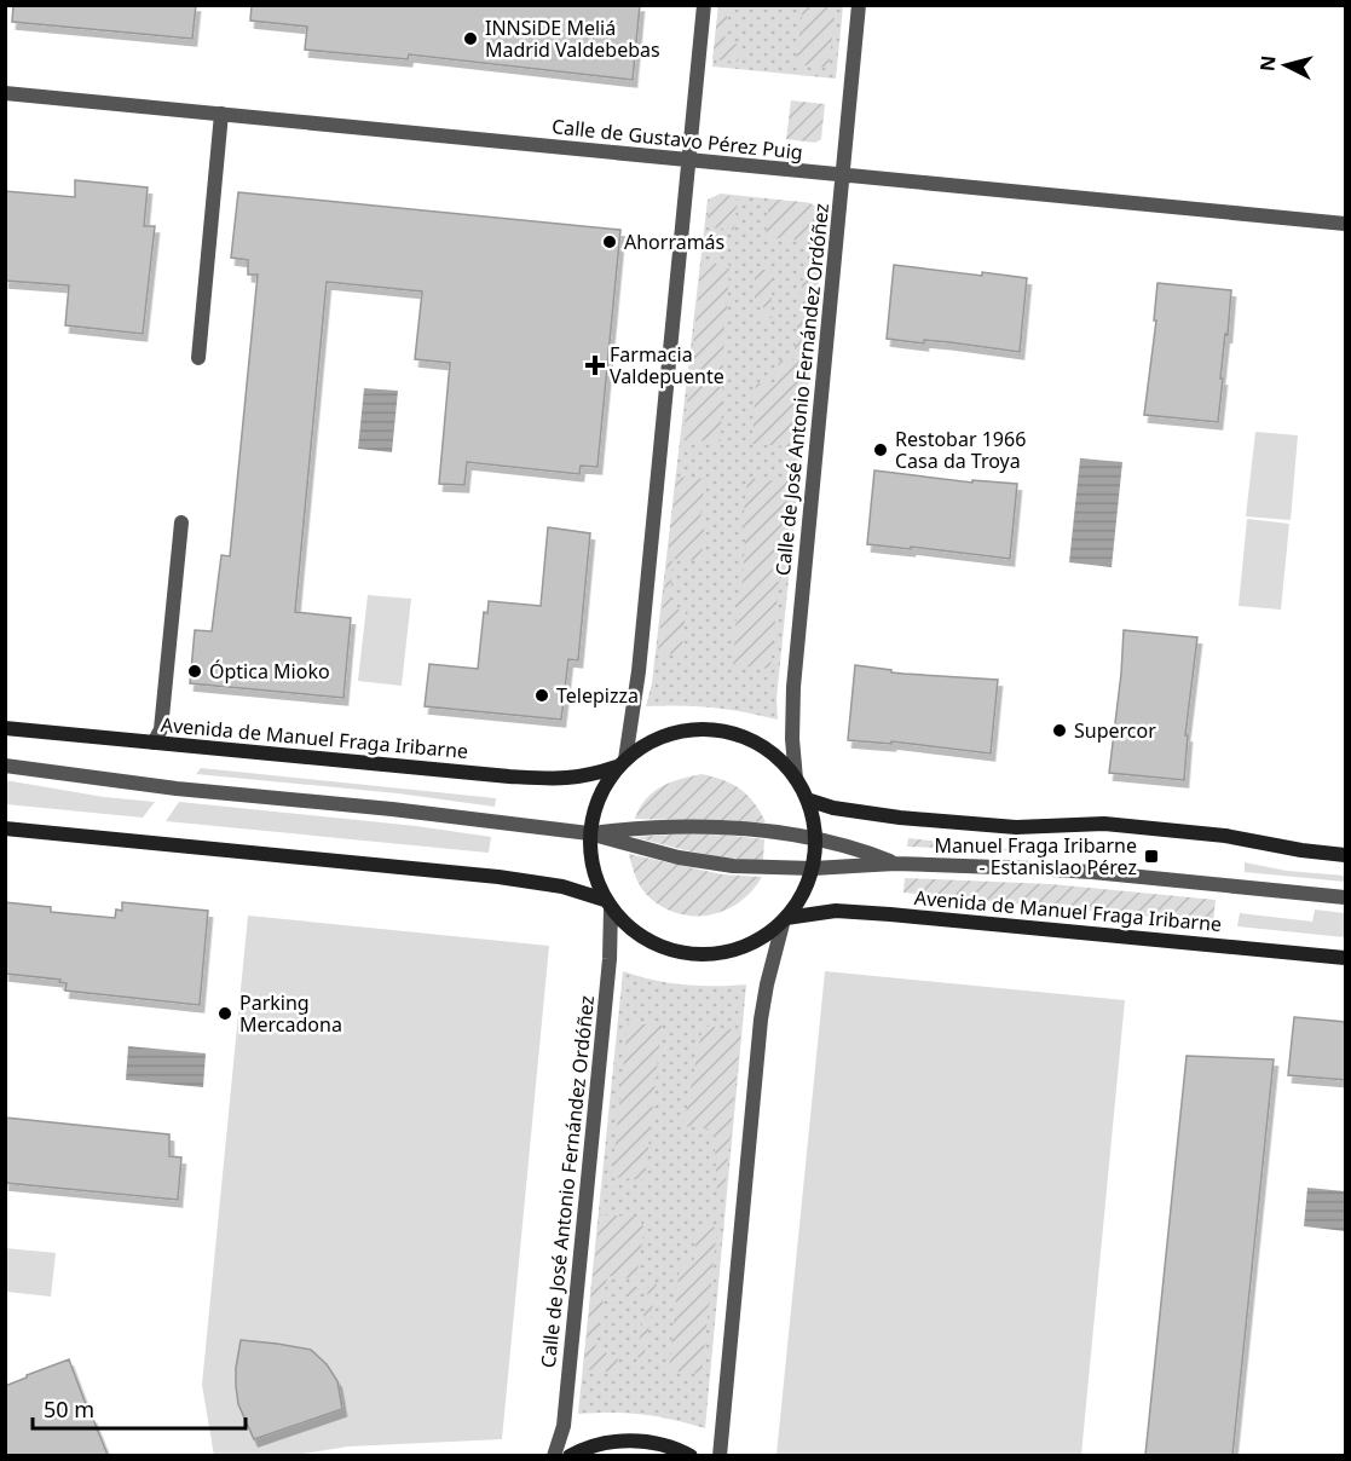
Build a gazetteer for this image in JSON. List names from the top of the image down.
{
  "streets": {
    "street": ["Calle de Gustavo Pérez Puig", "Calle de José Antonio Fernández Ordóñez", "Avenida de Manuel Fraga Iribarne"]
  },
  "crossings": [
    ["Calle de Gustavo Pérez Puig", "Calle de José Antonio Fernández Ordóñez"]
  ],
  "places": {
    "other": [
      "INNSiDE Meliá Madrid Valdebebas",
      "Ahorramás",
      "Restobar 1966 Casa da Troya",
      "Óptica Mioko",
      "Telepizza",
      "Supercor",
      "Parking Mercadona"
    ],
    "health": ["Farmacia Valdepuente"],
    "transit": ["Manuel Fraga Iribarne - Estanislao Pérez"]
  },
  "scale_bar": "50 m",
  "north": "left"
}
